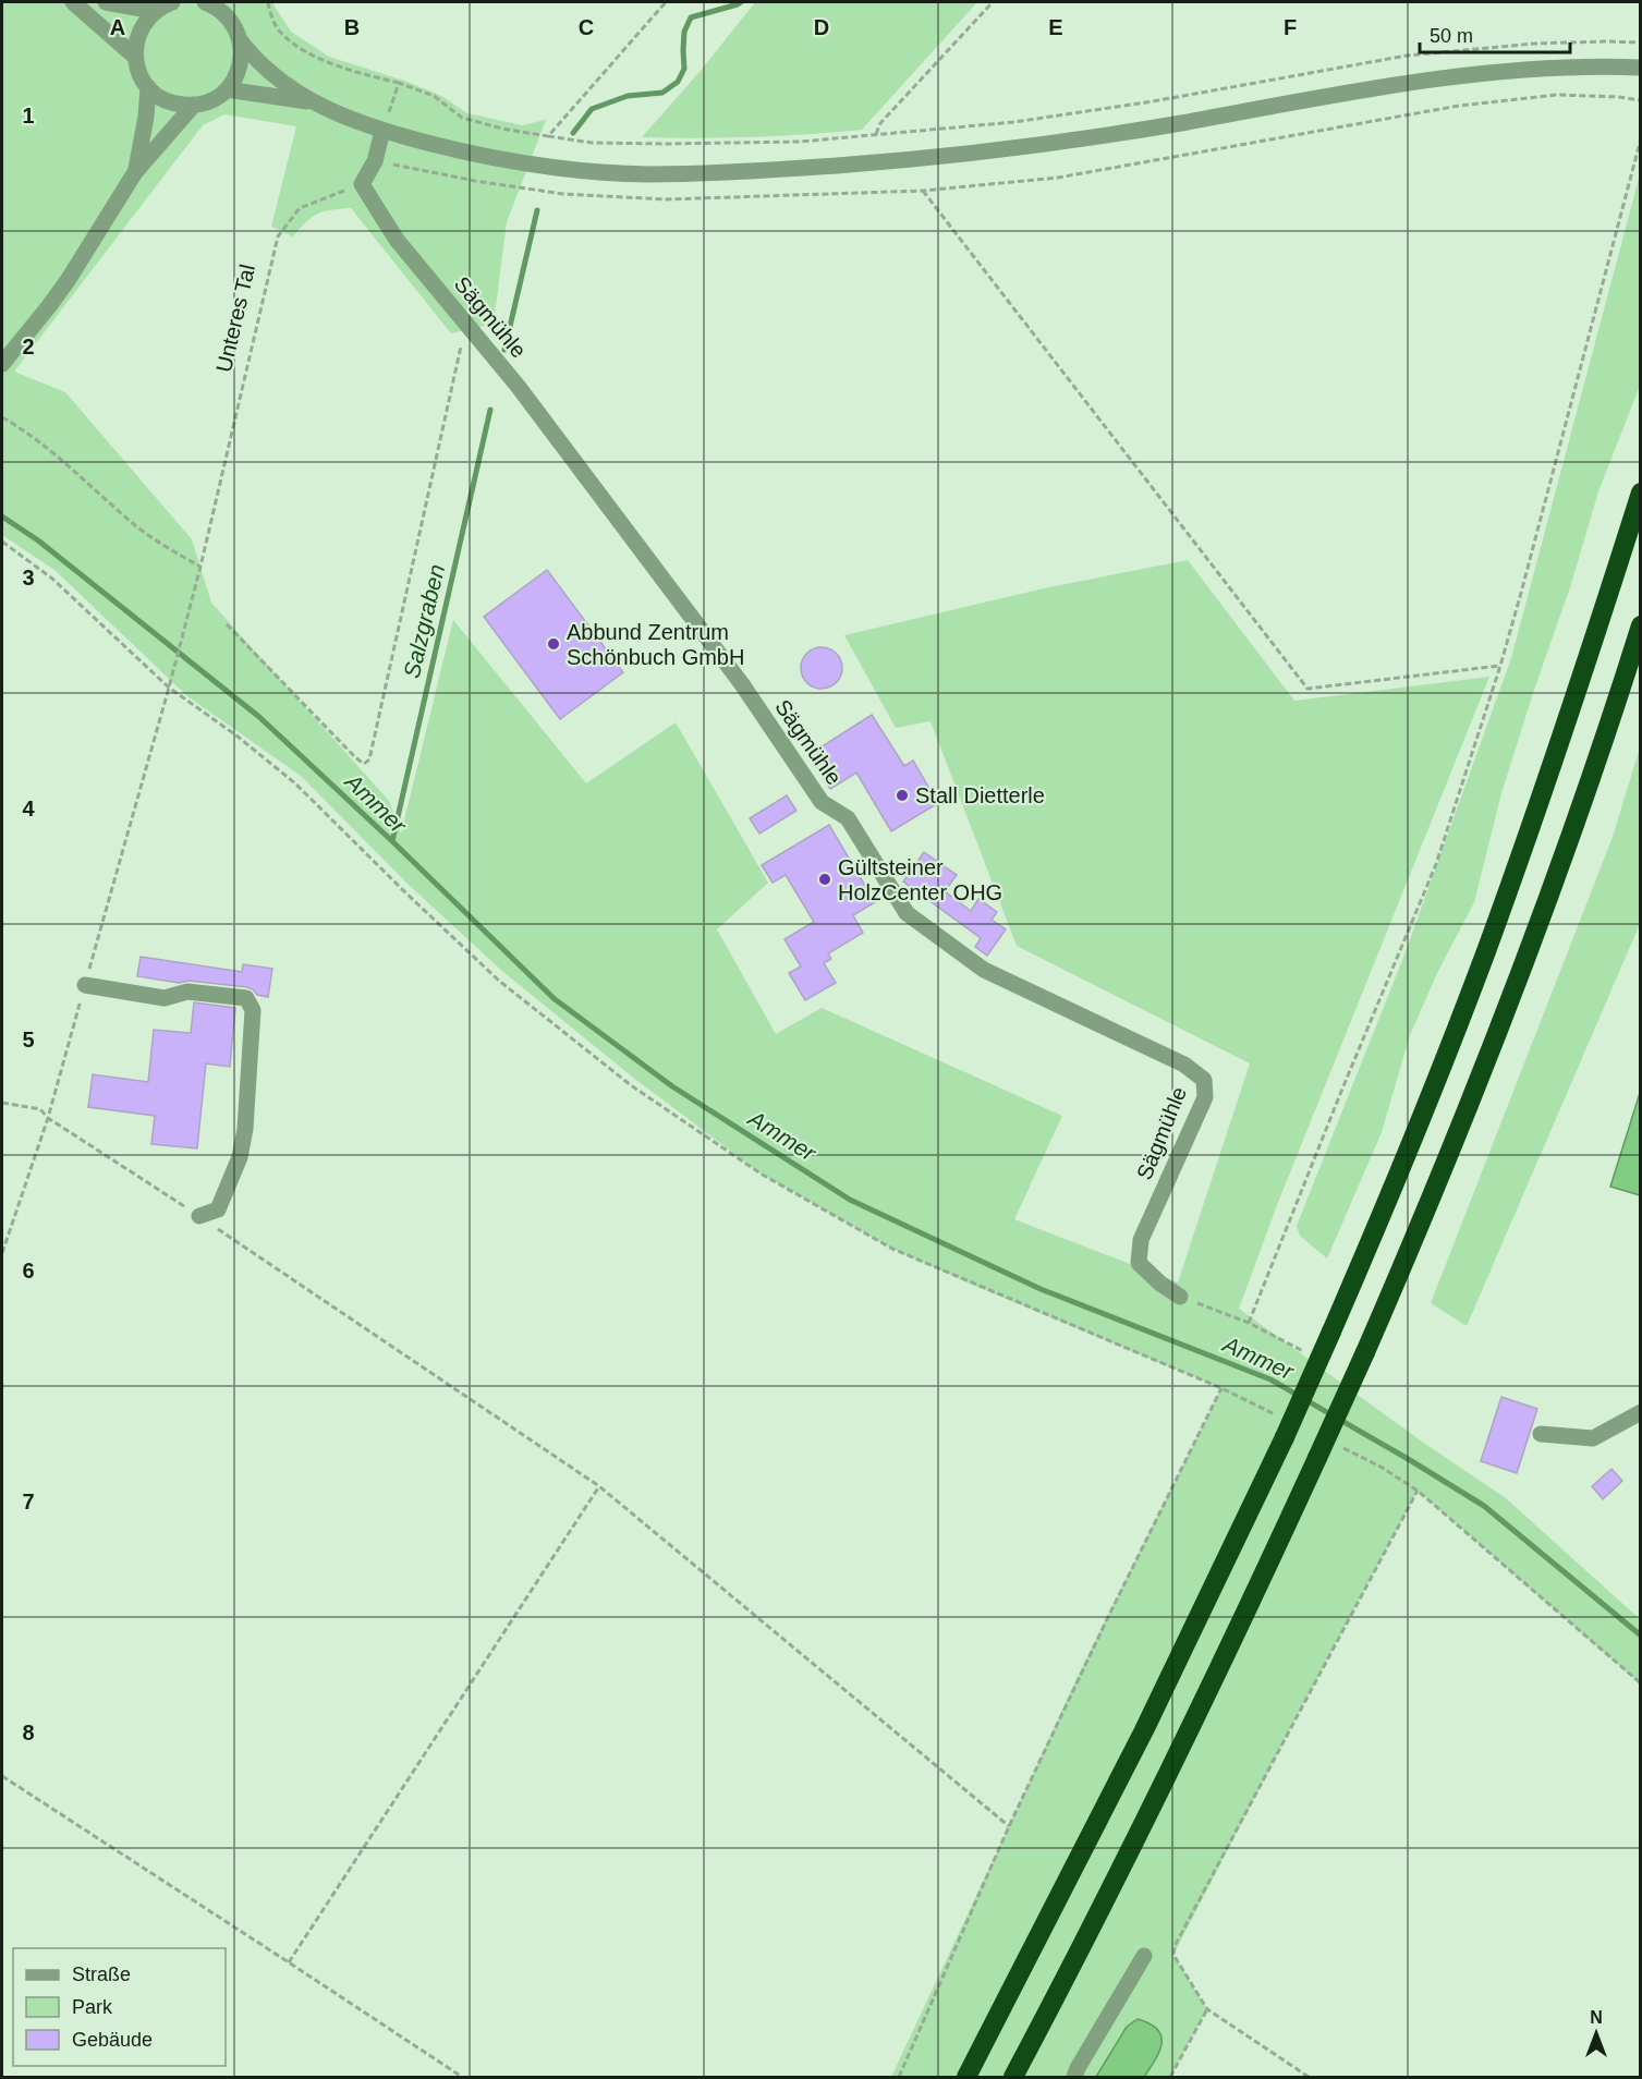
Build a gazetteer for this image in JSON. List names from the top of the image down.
{
  "streets": {
    "street": ["Sägmühle"],
    "path": ["Unteres Tal"]
  },
  "crossings": [
    ["Sägmühle", "Unteres Tal"]
  ],
  "water": ["Salzgraben", "Ammer"],
  "places": ["Abbund Zentrum Schönbuch GmbH", "Stall Dietterle", "Gültsteiner HolzCenter OHG"],
  "legend": ["Straße", "Park", "Gebäude"],
  "scale_bar": "50 m",
  "north": "top",
  "grid": {
    "columns": [
      "A",
      "B",
      "C",
      "D",
      "E",
      "F"
    ],
    "rows": [
      "1",
      "2",
      "3",
      "4",
      "5",
      "6",
      "7",
      "8"
    ]
  }
}
